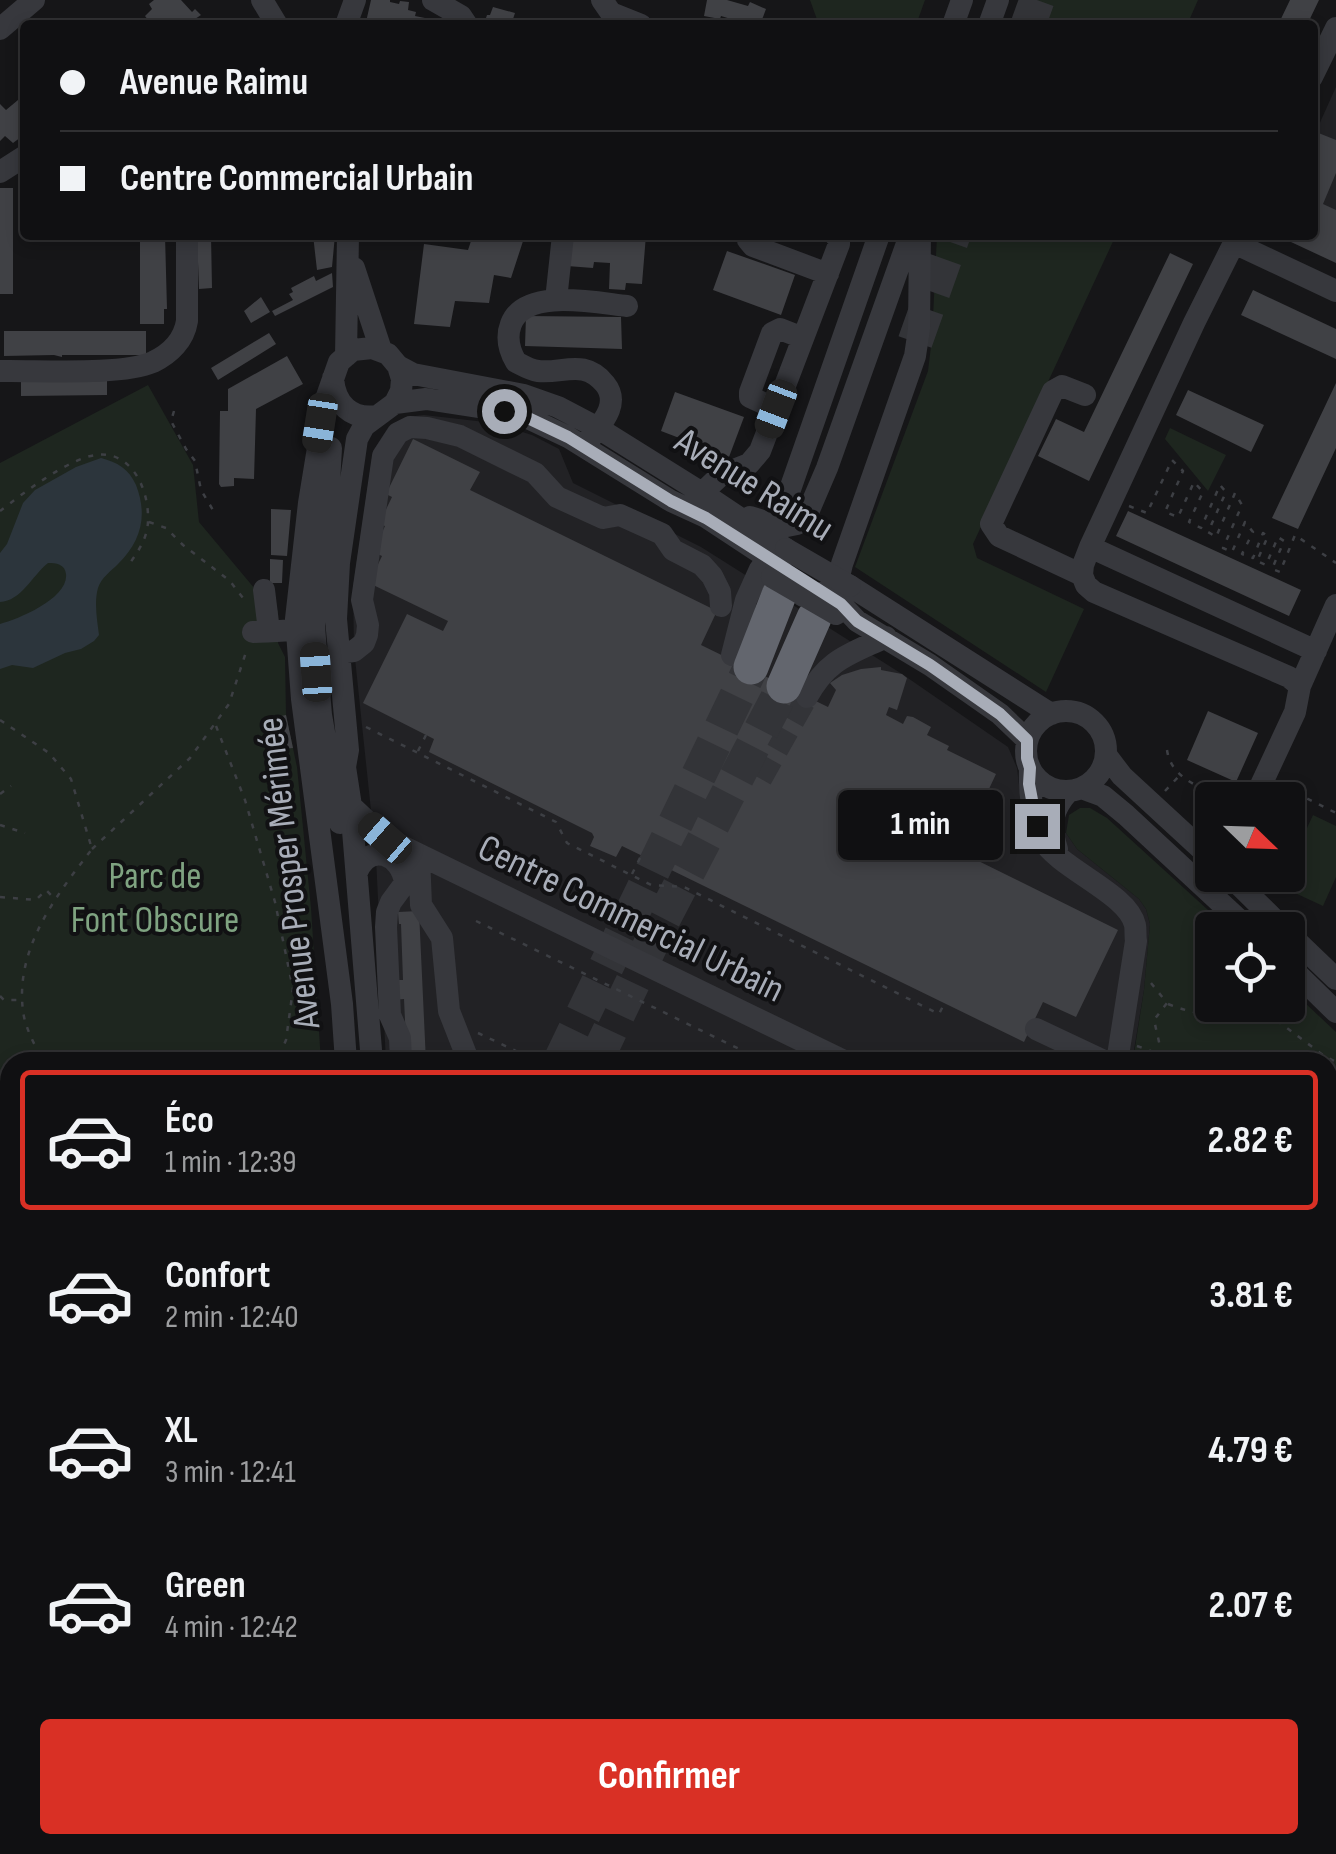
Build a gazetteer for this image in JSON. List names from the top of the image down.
{
  "streets": {
    "street": ["Avenue Raimu", "Avenue Prosper Mérimée", "Centre Commercial Urbain"]
  },
  "crossings": [
    ["Avenue Raimu", "Avenue Prosper Mérimée"],
    ["Avenue Prosper Mérimée", "Centre Commercial Urbain"]
  ],
  "parks": ["Parc de Font Obscure"],
  "north": "bottom right",
  "page": {
    "banner": ["Avenue Raimu", "Centre Commercial Urbain"],
    "bubble": "1 min",
    "list": [
      {
        "name": "Éco",
        "note": "1 min · 12:39",
        "value": "2.82 €"
      },
      {
        "name": "Confort",
        "note": "2 min · 12:40",
        "value": "3.81 €"
      },
      {
        "name": "XL",
        "note": "3 min · 12:41",
        "value": "4.79 €"
      },
      {
        "name": "Green",
        "note": "4 min · 12:42",
        "value": "2.07 €"
      }
    ],
    "buttons": "Confirmer"
  }
}
